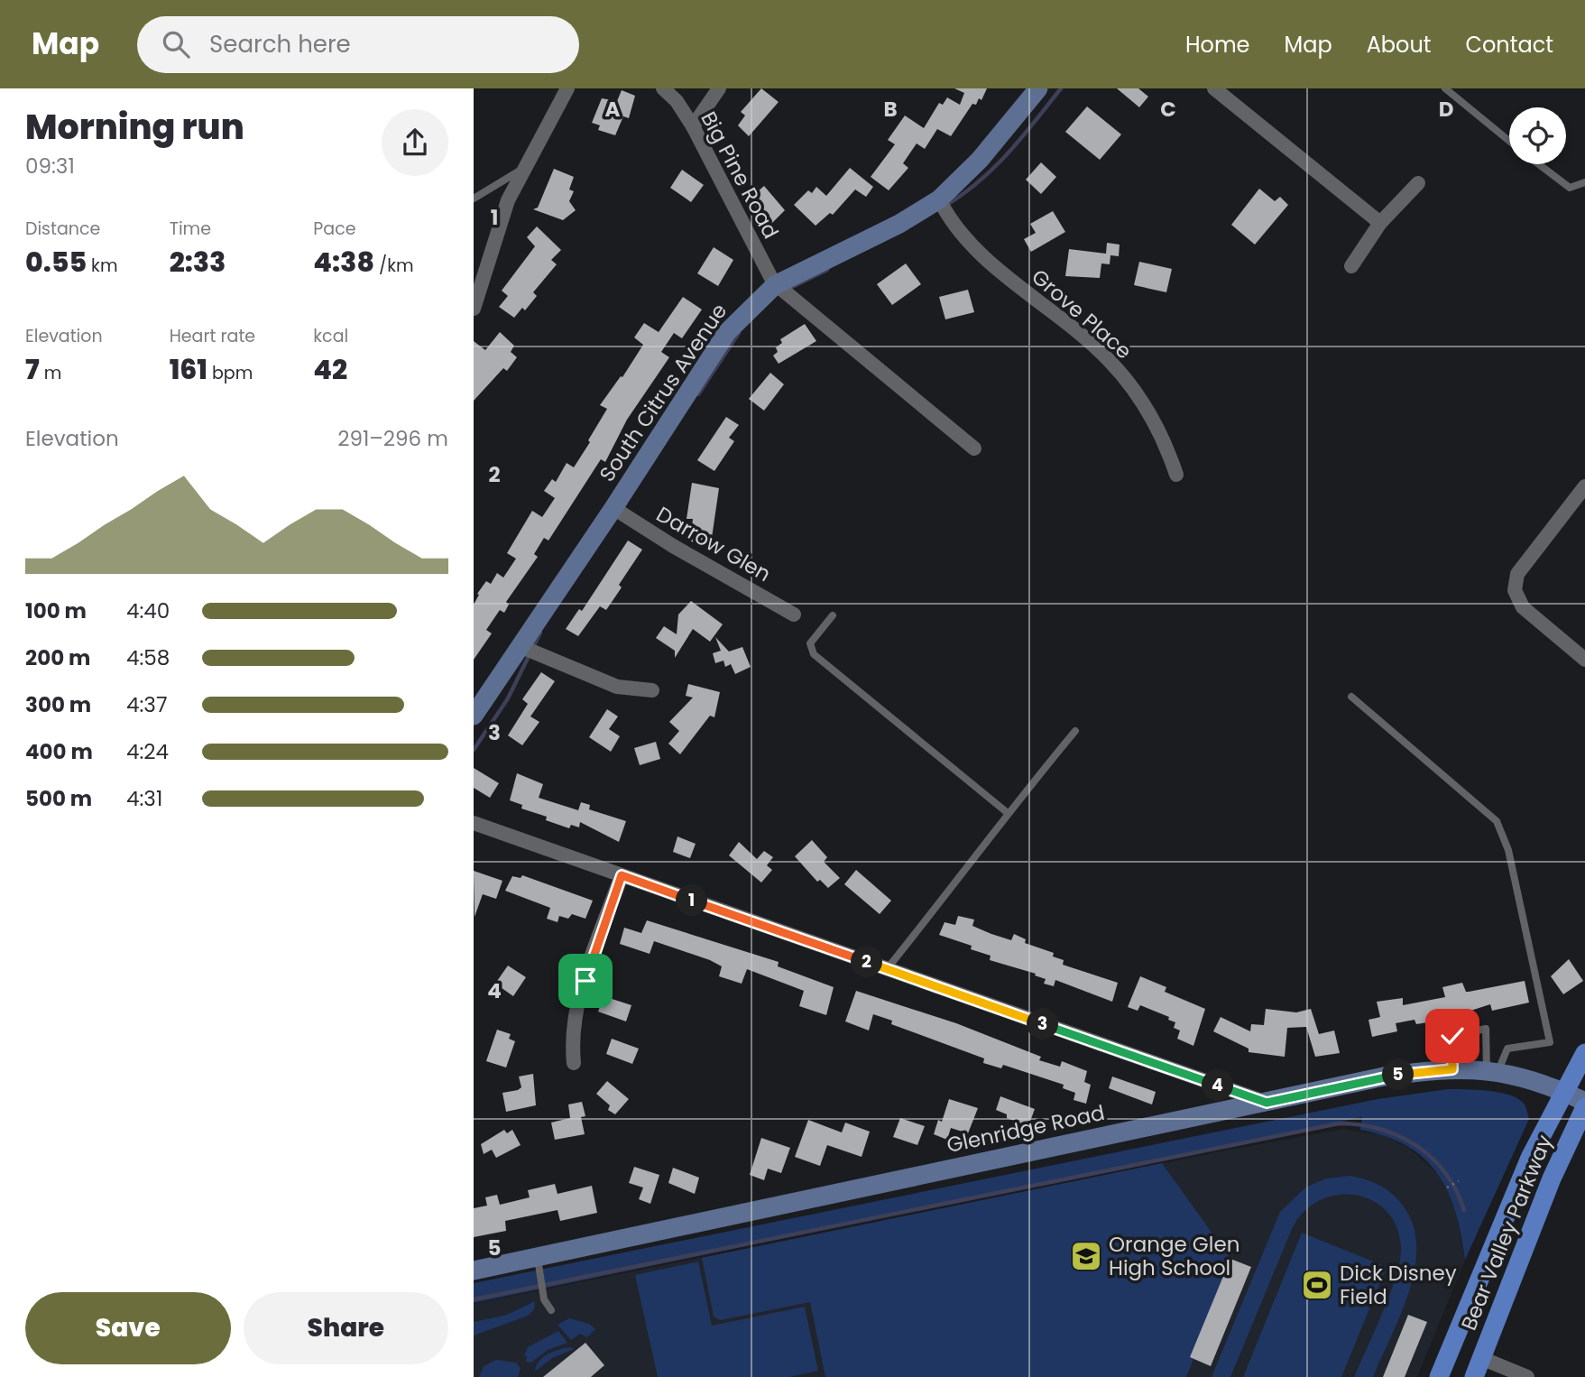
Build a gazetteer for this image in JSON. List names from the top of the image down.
{
  "streets": {
    "main road": ["Bear Valley Parkway"],
    "street": [
      "Big Pine Road",
      "Grove Place",
      "South Citrus Avenue",
      "Darrow Glen",
      "Glenridge Road"
    ]
  },
  "crossings": [
    ["Big Pine Road", "South Citrus Avenue"],
    ["Grove Place", "South Citrus Avenue"],
    ["South Citrus Avenue", "Darrow Glen"],
    ["Glenridge Road", "Bear Valley Parkway"]
  ],
  "places": {
    "school or university": ["Orange Glen High School"],
    "sports": ["Dick Disney Field"]
  },
  "page": {
    "header": "Map",
    "search": "Search here",
    "nav": [
      "Home",
      "Map",
      "About",
      "Contact"
    ],
    "heading": ["Morning run", "09:31"],
    "stats": [
      ["Distance", "0.55 km"],
      ["Time", "2:33"],
      ["Pace", "4:38 /km"],
      ["Elevation", "7 m"],
      ["Heart rate", "161 bpm"],
      ["kcal", "42"]
    ],
    "chart": ["Elevation", "291–296 m"],
    "list": [
      {
        "name": "100 m",
        "note": "4:40"
      },
      {
        "name": "200 m",
        "note": "4:58"
      },
      {
        "name": "300 m",
        "note": "4:37"
      },
      {
        "name": "400 m",
        "note": "4:24"
      },
      {
        "name": "500 m",
        "note": "4:31"
      }
    ],
    "pins": [
      "1",
      "2",
      "3",
      "5",
      "4"
    ],
    "buttons": ["Save", "Share"]
  },
  "grid": {
    "columns": [
      "A",
      "B",
      "C",
      "D"
    ],
    "rows": [
      "1",
      "2",
      "3",
      "4",
      "5"
    ]
  }
}
